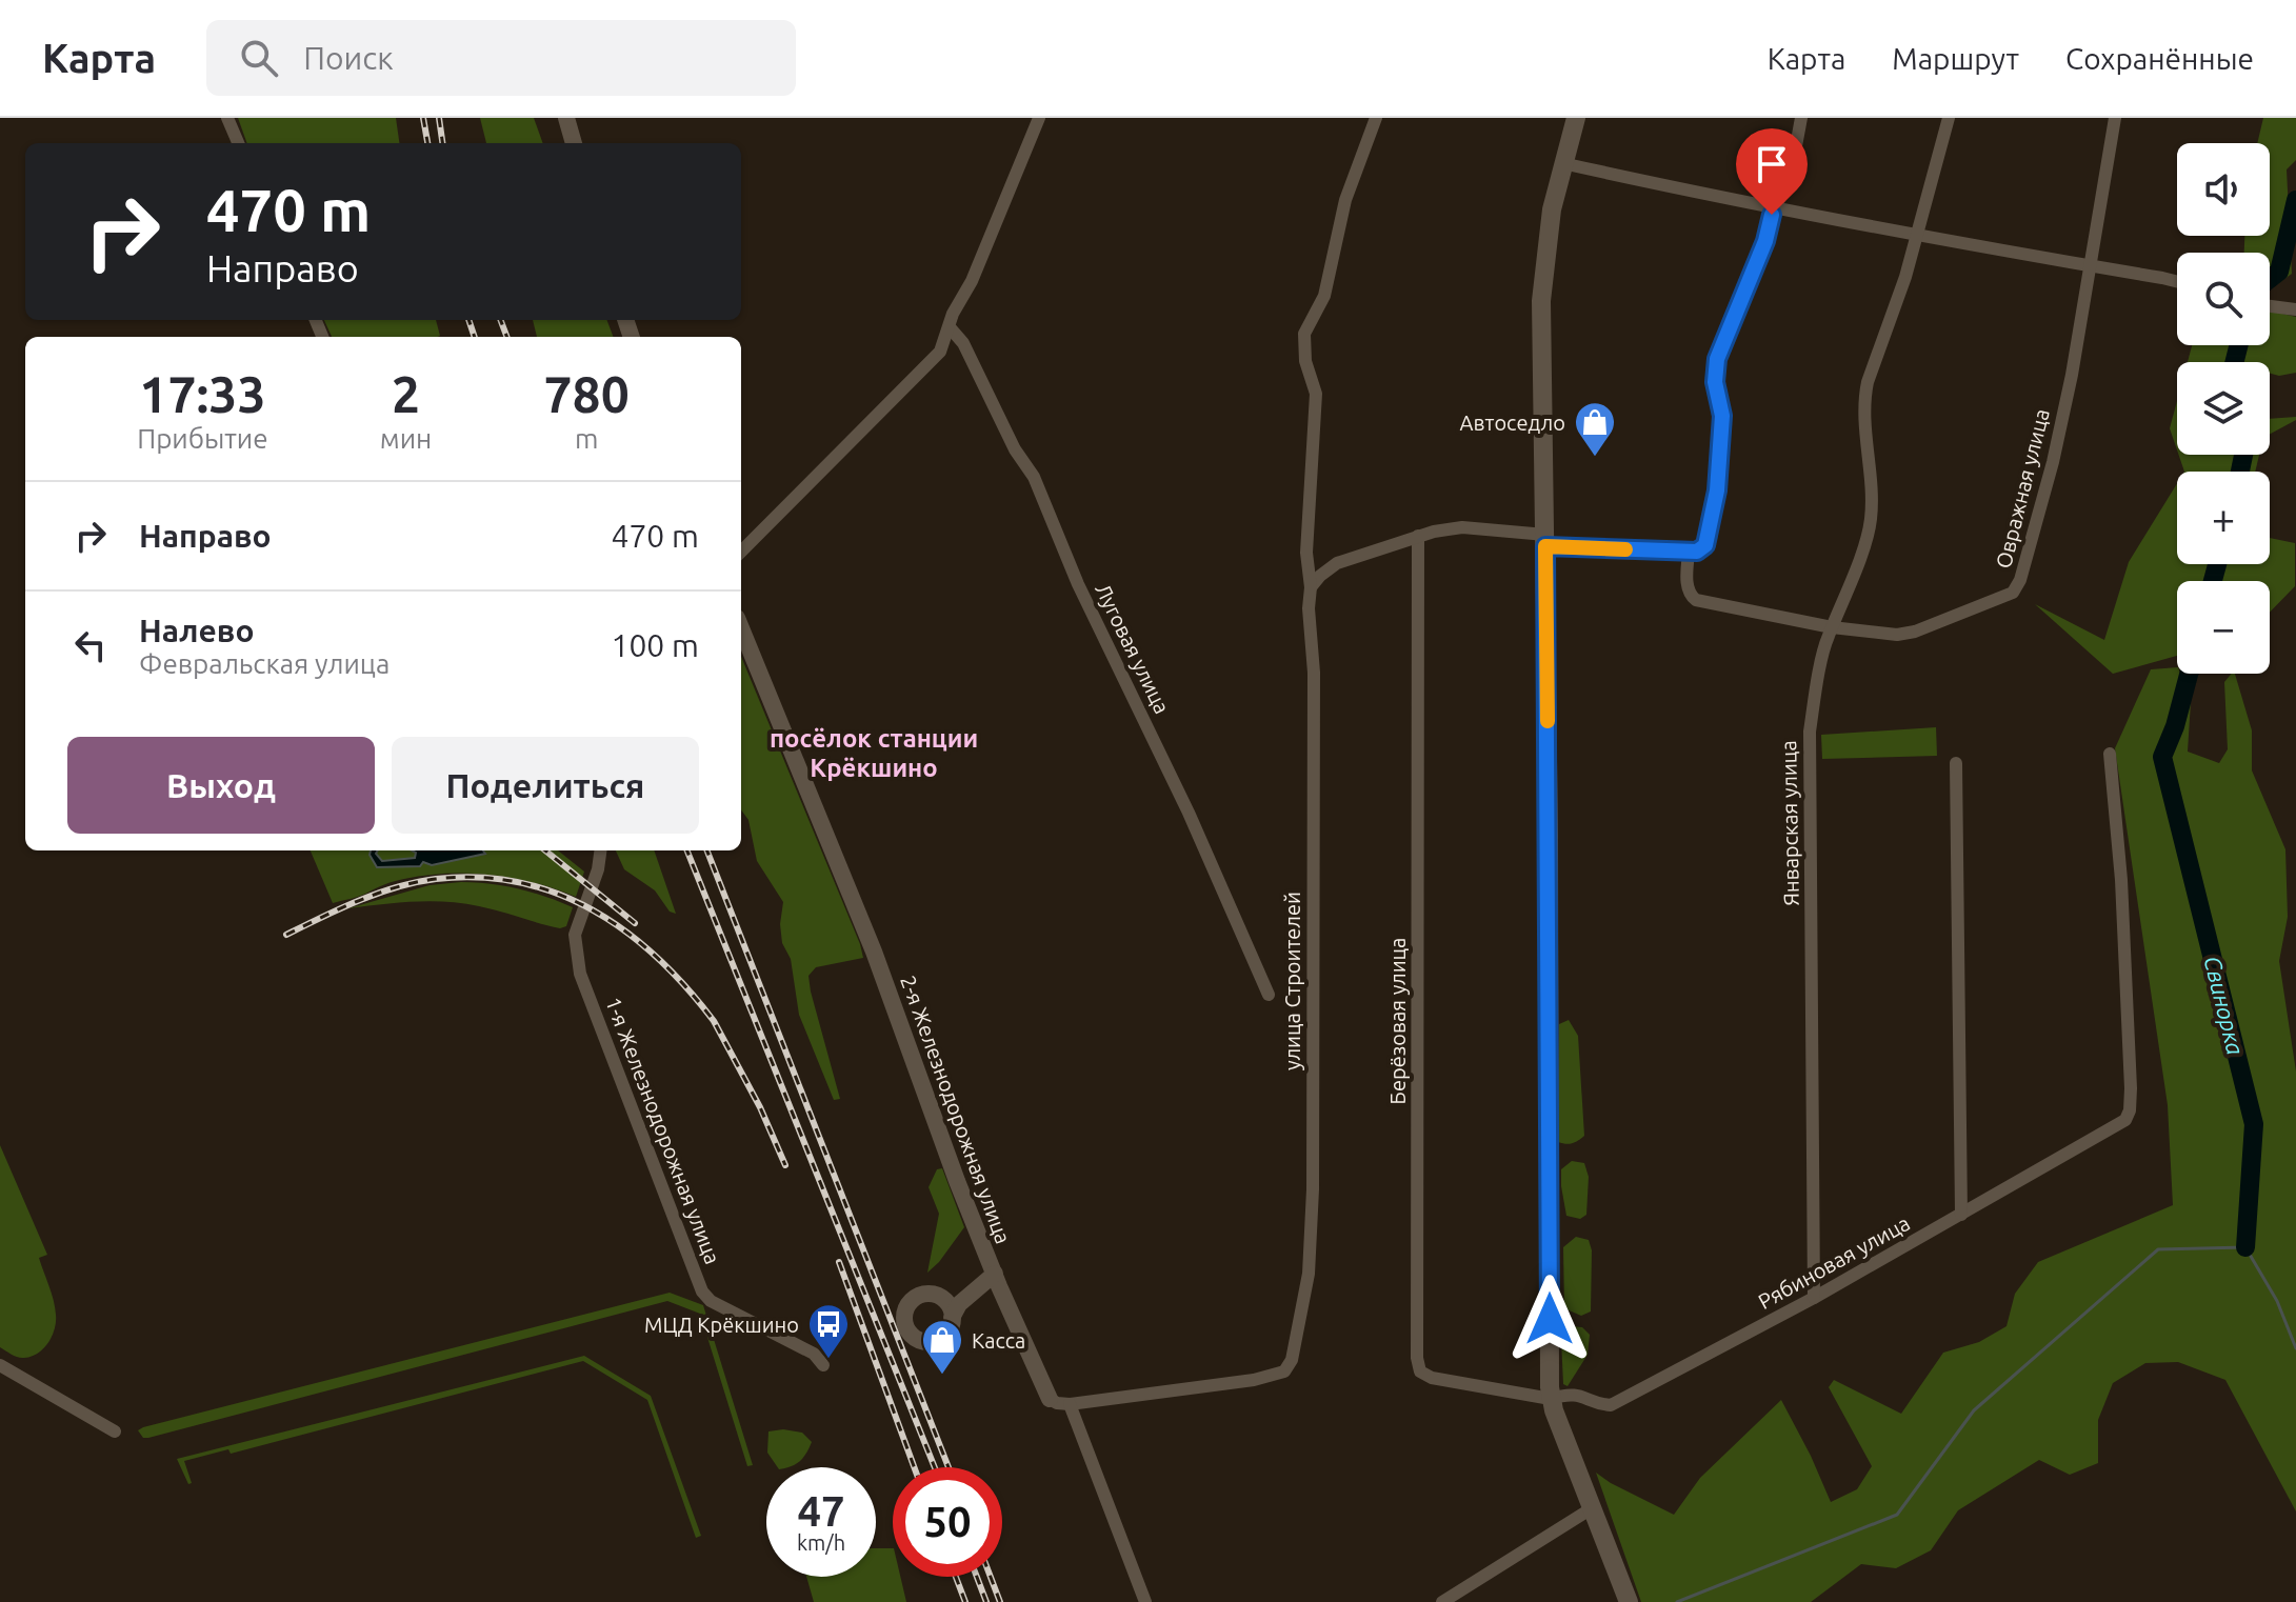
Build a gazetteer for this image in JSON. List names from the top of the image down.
{
  "streets": {
    "street": [
      "Овражная улица",
      "Луговая улица",
      "Январская улица",
      "улица Строителей",
      "Берёзовая улица",
      "2-я Железнодорожная улица",
      "1-я Железнодорожная улица",
      "Рябиновая улица"
    ]
  },
  "crossings": [
    ["Овражная улица", "Январская улица"],
    ["Январская улица", "Рябиновая улица"],
    ["улица Строителей", "2-я Железнодорожная улица"],
    ["Берёзовая улица", "Рябиновая улица"]
  ],
  "districts": ["посёлок станции Крёкшино"],
  "water": ["Свинорка"],
  "places": {
    "shop": ["Автоседло", "Касса"],
    "bus stop": ["МЦД Крёкшино"]
  },
  "page": {
    "header": "Карта",
    "search": "Поиск",
    "nav": ["Карта", "Маршрут", "Сохранённые"],
    "map_buttons": ["+", "−"],
    "turn": ["470 m", "Направо"],
    "eta": [
      "17:33",
      "Прибытие",
      "2",
      "мин",
      "780",
      "m"
    ],
    "list": [
      {
        "name": "Направо",
        "value": "470 m"
      },
      {
        "name": "Налево",
        "note": "Февральская улица",
        "value": "100 m"
      }
    ],
    "buttons": ["Выход", "Поделиться"],
    "speed": "47 km/h",
    "limit": "50"
  }
}
